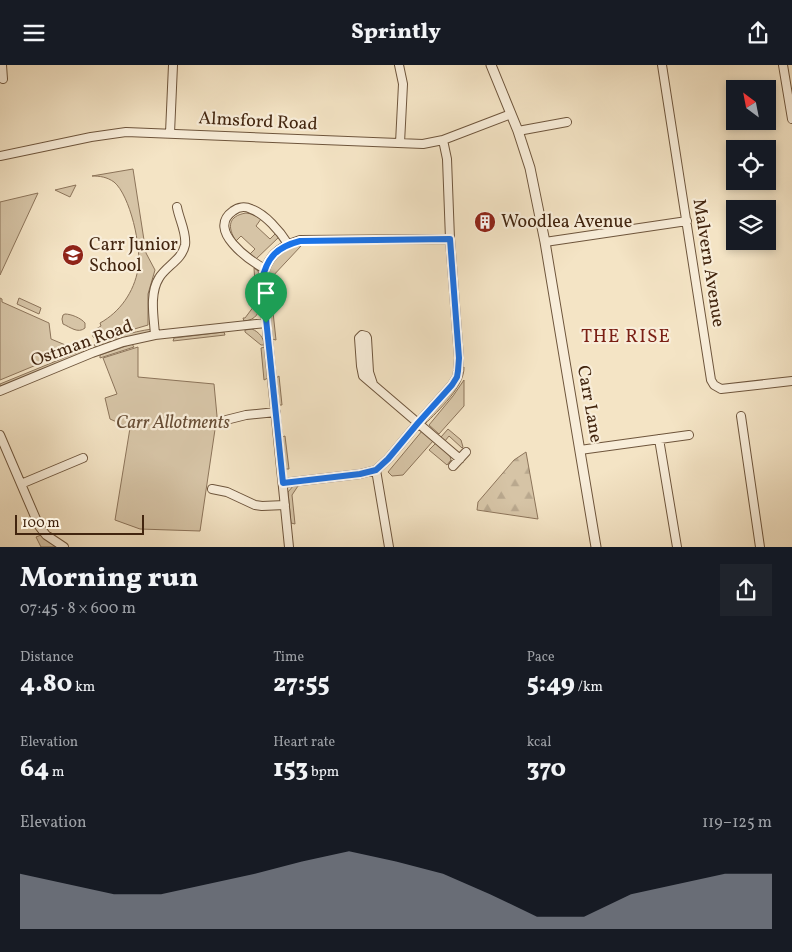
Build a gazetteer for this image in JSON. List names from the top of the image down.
{
  "streets": {
    "street": [
      "Almsford Road",
      "Malvern Avenue",
      "Ostman Road",
      "Carr Lane"
    ]
  },
  "crossings": [
    ["Almsford Road", "Carr Lane"]
  ],
  "districts": ["THE RISE"],
  "parks": ["Carr Allotments"],
  "places": {
    "building": ["Woodlea Avenue"],
    "school or university": ["Carr Junior School"]
  },
  "scale_bar": "100 m",
  "north": "top left",
  "page": {
    "header": "Sprintly",
    "scale": "100 m",
    "heading": ["Morning run", "07:45 · 8 × 600 m"],
    "stats": [
      ["Distance", "4.80 km"],
      ["Time", "27:55"],
      ["Pace", "5:49 /km"],
      ["Elevation", "64 m"],
      ["Heart rate", "153 bpm"],
      ["kcal", "370"]
    ],
    "chart": ["Elevation", "119–125 m"]
  }
}
